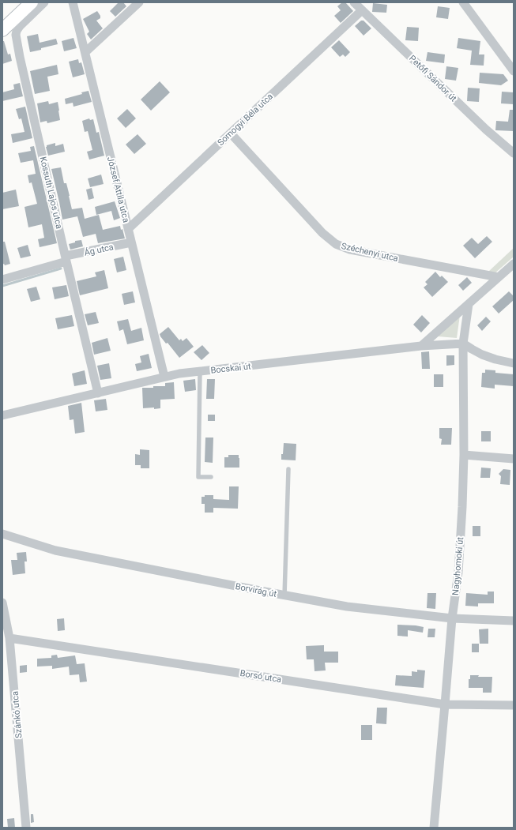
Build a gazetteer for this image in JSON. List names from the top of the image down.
{
  "streets": {
    "street": [
      "Petőfi Sándor út",
      "Somogyi Béla utca",
      "József Attila utca",
      "Kossuth Lajos utca",
      "Ág utca",
      "Széchenyi utca",
      "Bocskai út",
      "Nagyhomoki út",
      "Borvirág út",
      "Borsó utca",
      "Szánkó utca"
    ]
  },
  "crossings": [
    ["Petőfi Sándor út", "Somogyi Béla utca"],
    ["Somogyi Béla utca", "József Attila utca"],
    ["Somogyi Béla utca", "Széchenyi utca"],
    ["József Attila utca", "Ág utca"],
    ["József Attila utca", "Bocskai út"],
    ["Kossuth Lajos utca", "Ág utca"],
    ["Kossuth Lajos utca", "Bocskai út"],
    ["Bocskai út", "Nagyhomoki út"],
    ["Nagyhomoki út", "Borvirág út"],
    ["Nagyhomoki út", "Borsó utca"],
    ["Borsó utca", "Szánkó utca"]
  ]
}
